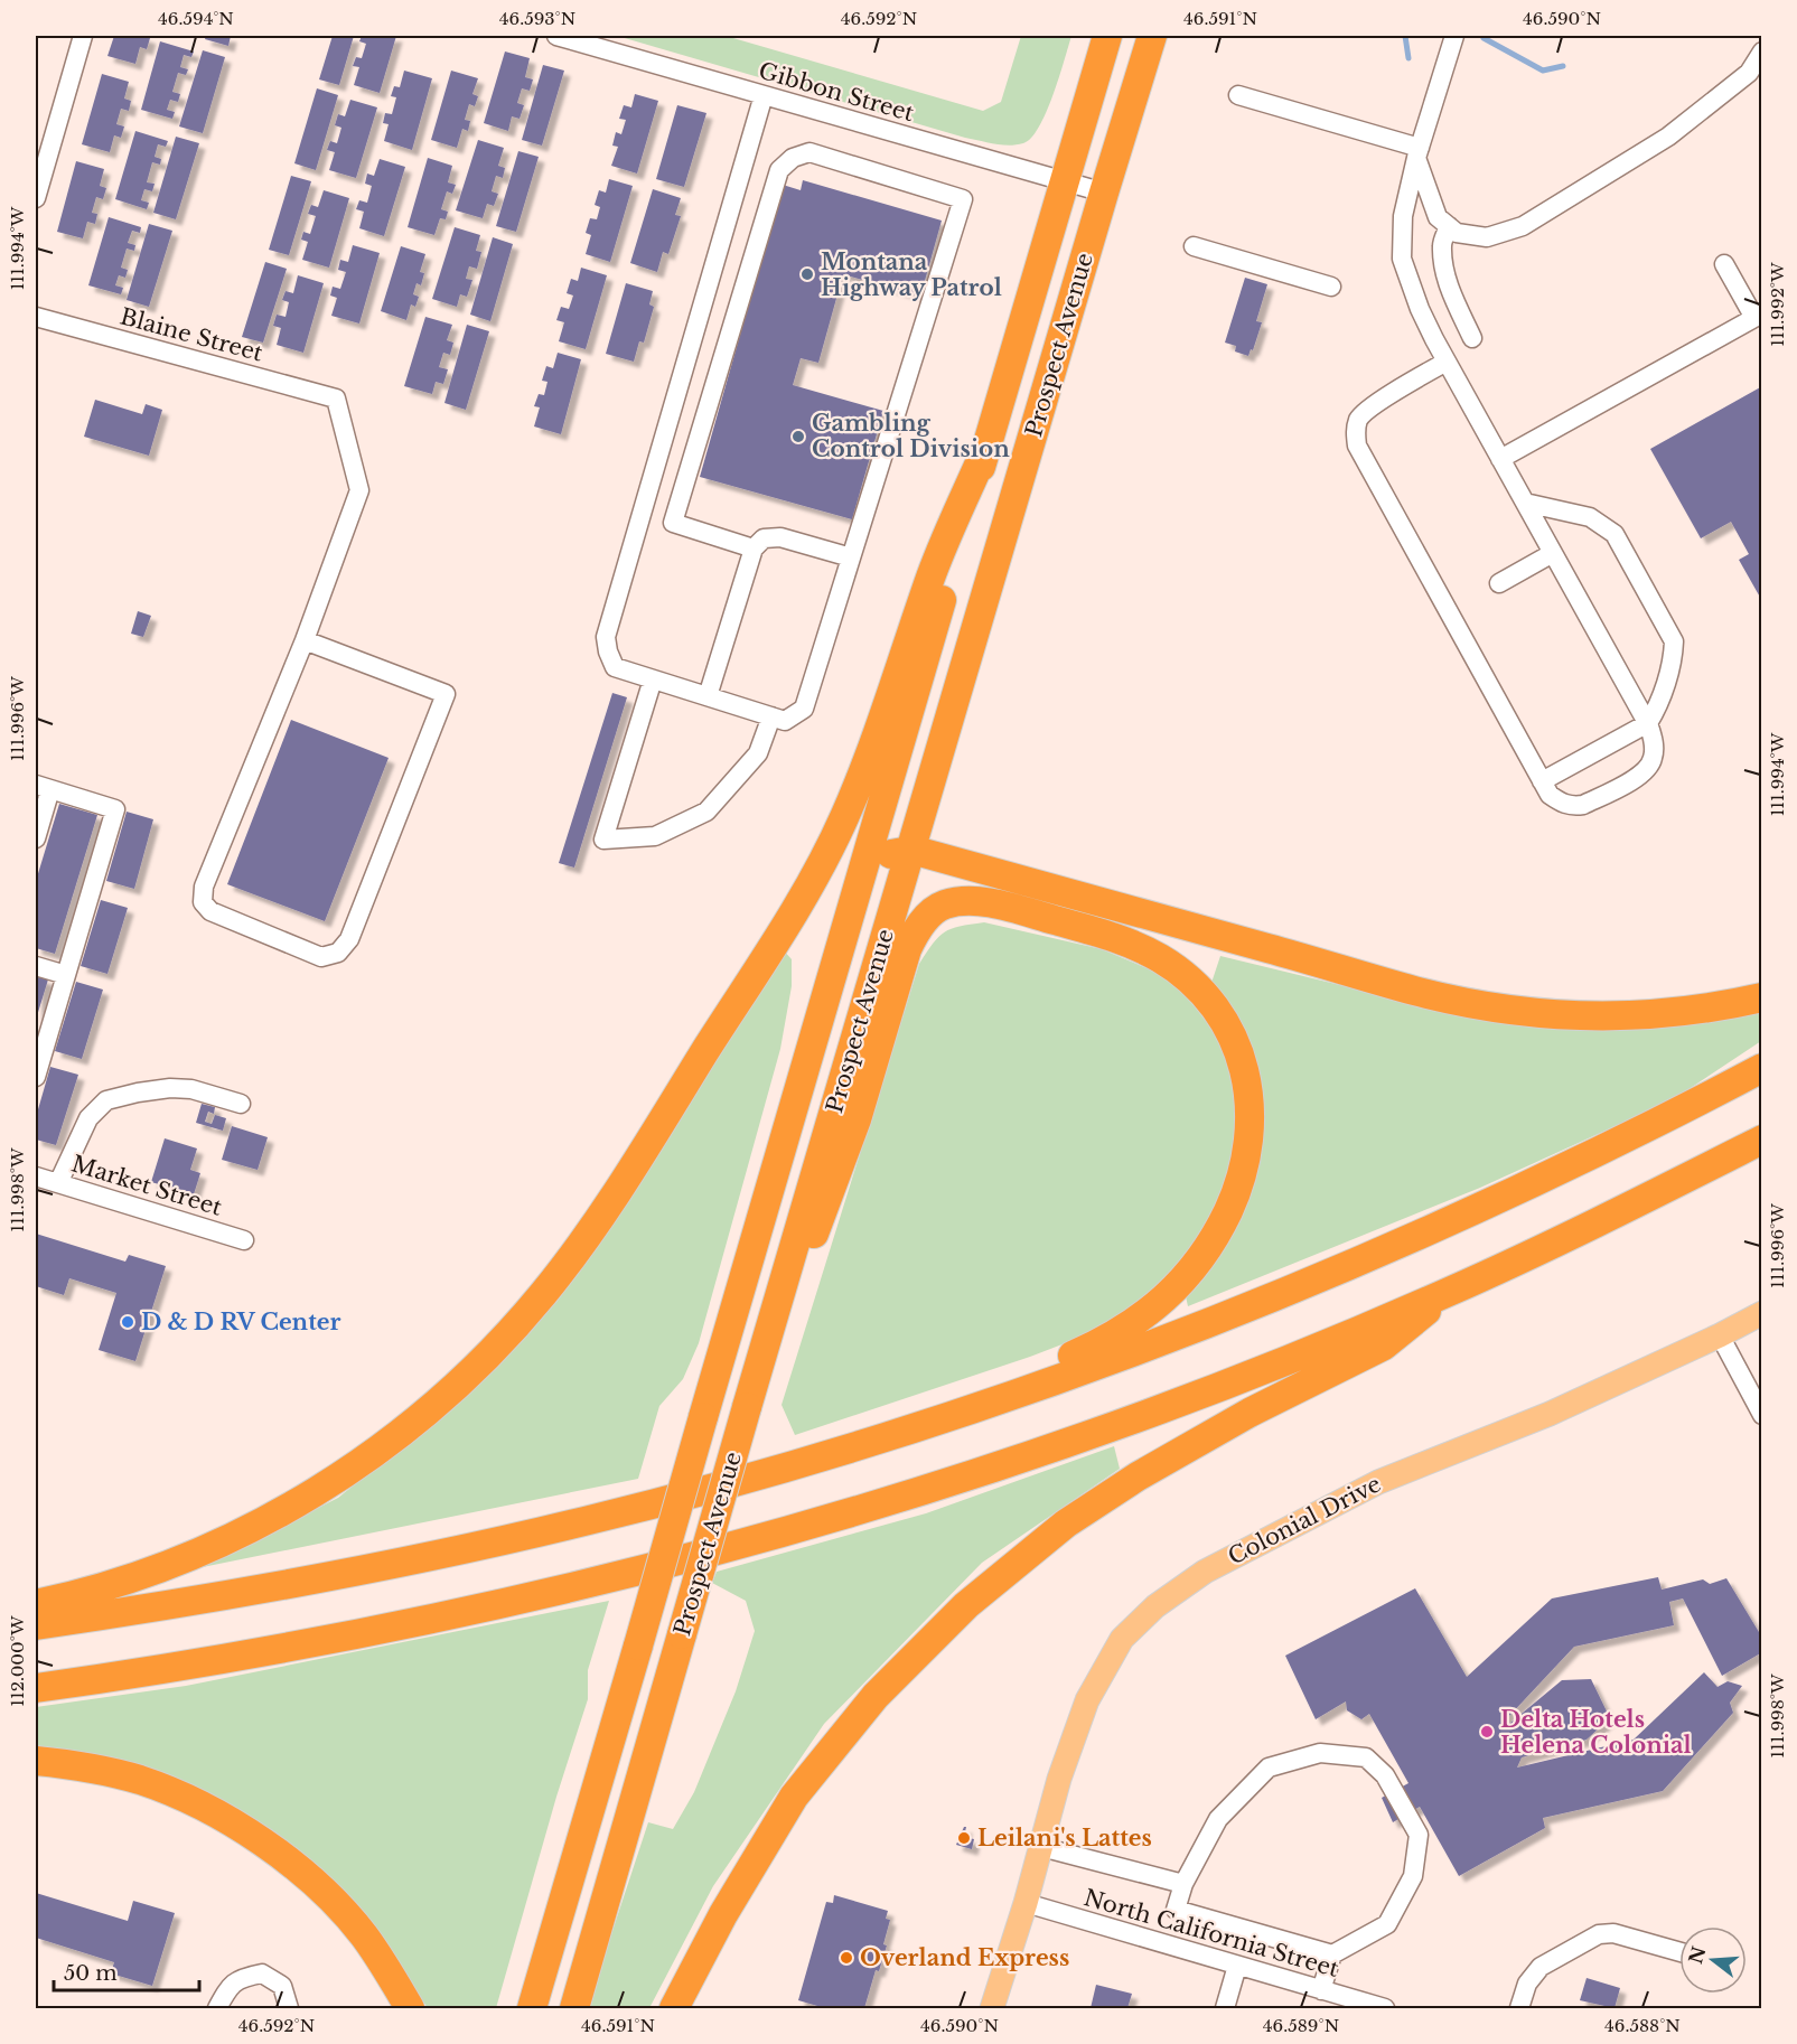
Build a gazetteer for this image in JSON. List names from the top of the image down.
{
  "streets": {
    "highway": ["Prospect Avenue"],
    "main road": ["Colonial Drive"],
    "street": [
      "Gibbon Street",
      "Blaine Street",
      "Market Street",
      "North California Street"
    ]
  },
  "crossings": [
    ["Gibbon Street", "Prospect Avenue"],
    ["Colonial Drive", "North California Street"]
  ],
  "places": [
    "Montana Highway Patrol",
    "Gambling Control Division",
    "D & D RV Center",
    "Delta Hotels Helena Colonial",
    "Leilani's Lattes",
    "Overland Express"
  ],
  "scale_bar": "50 m",
  "north": "left",
  "coordinates": [
    "46.594°N",
    "46.593°N",
    "46.592°N",
    "46.591°N",
    "46.590°N",
    "111.994°W",
    "111.992°W",
    "111.996°W",
    "111.998°W",
    "112.000°W",
    "46.589°N",
    "46.588°N"
  ]
}
